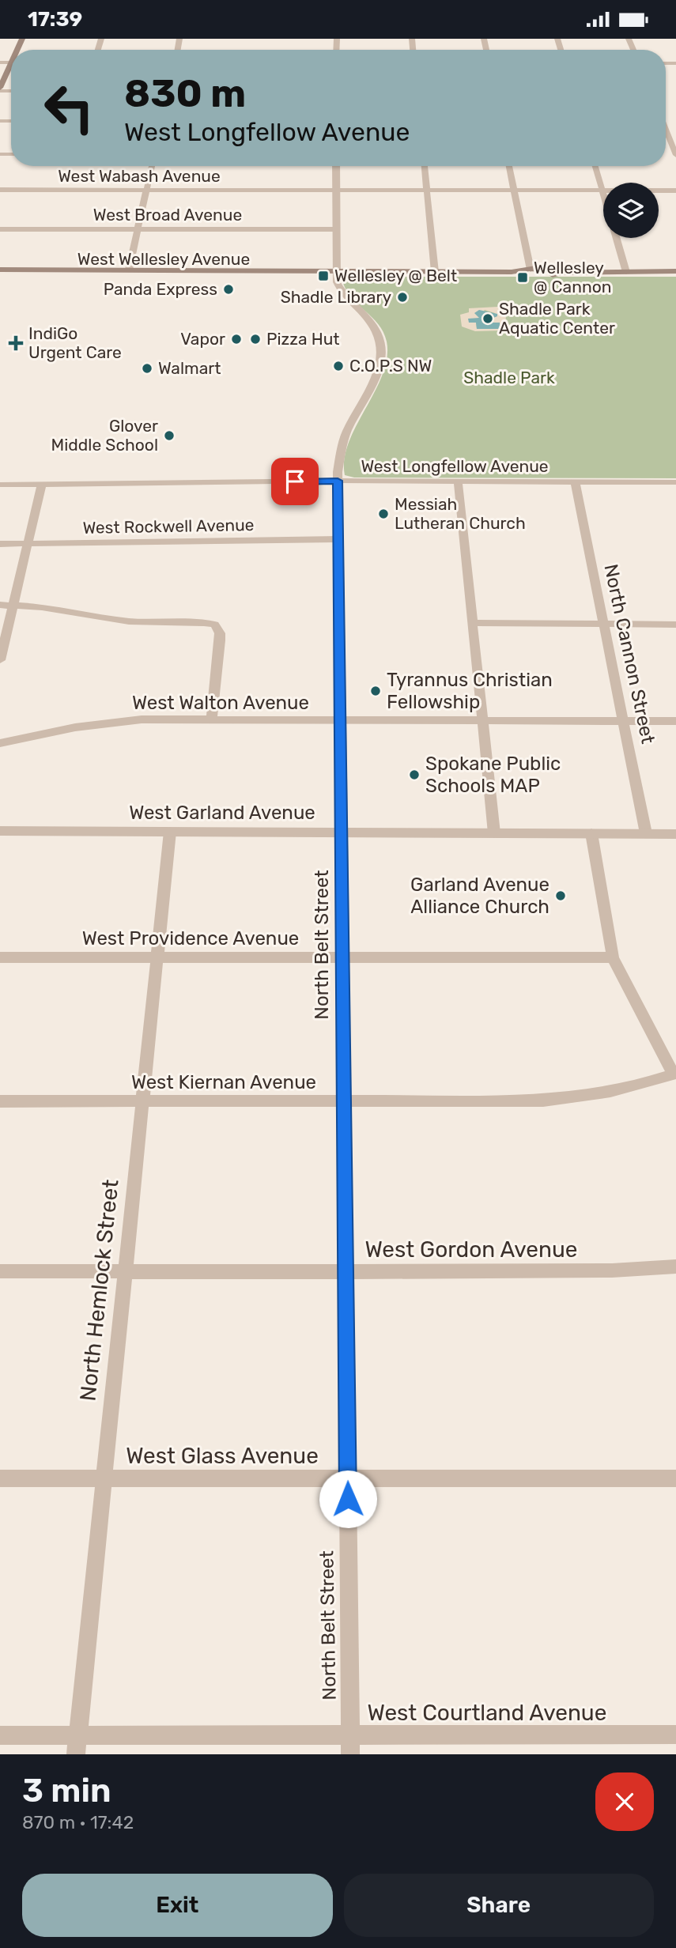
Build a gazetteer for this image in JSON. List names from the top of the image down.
{
  "streets": {
    "main road": ["West Wellesley Avenue"],
    "street": [
      "West Wabash Avenue",
      "West Broad Avenue",
      "West Longfellow Avenue",
      "West Rockwell Avenue",
      "North Cannon Street",
      "West Walton Avenue",
      "West Garland Avenue",
      "West Providence Avenue",
      "North Belt Street",
      "West Kiernan Avenue",
      "West Gordon Avenue",
      "North Hemlock Street",
      "West Glass Avenue",
      "West Courtland Avenue"
    ]
  },
  "crossings": [
    ["West Wabash Avenue", "North Belt Street"],
    ["West Broad Avenue", "North Belt Street"],
    ["West Wellesley Avenue", "North Belt Street"],
    ["West Longfellow Avenue", "North Cannon Street"],
    ["West Longfellow Avenue", "North Belt Street"],
    ["West Rockwell Avenue", "North Belt Street"],
    ["North Cannon Street", "West Walton Avenue"],
    ["North Cannon Street", "West Garland Avenue"],
    ["West Walton Avenue", "North Belt Street"],
    ["West Garland Avenue", "North Belt Street"],
    ["West Garland Avenue", "North Hemlock Street"],
    ["West Providence Avenue", "North Belt Street"],
    ["West Providence Avenue", "North Hemlock Street"],
    ["North Belt Street", "West Kiernan Avenue"],
    ["North Belt Street", "West Gordon Avenue"],
    ["North Belt Street", "West Glass Avenue"],
    ["North Belt Street", "West Courtland Avenue"],
    ["West Kiernan Avenue", "North Hemlock Street"],
    ["West Gordon Avenue", "North Hemlock Street"],
    ["North Hemlock Street", "West Glass Avenue"],
    ["North Hemlock Street", "West Courtland Avenue"]
  ],
  "parks": ["Shadle Park"],
  "places": {
    "transit": ["Wellesley @ Belt", "Wellesley @ Cannon"],
    "other": [
      "Panda Express",
      "Shadle Library",
      "Shadle Park Aquatic Center",
      "Vapor",
      "Pizza Hut",
      "C.O.P.S NW",
      "Walmart",
      "Glover Middle School",
      "Messiah Lutheran Church",
      "Tyrannus Christian Fellowship",
      "Spokane Public Schools MAP",
      "Garland Avenue Alliance Church"
    ],
    "health": ["IndiGo Urgent Care"]
  },
  "page": {
    "status": "17:39",
    "turn": ["830 m", "West Longfellow Avenue"],
    "heading": ["3 min", "870 m · 17:42"],
    "buttons": ["Exit", "Share"]
  }
}
